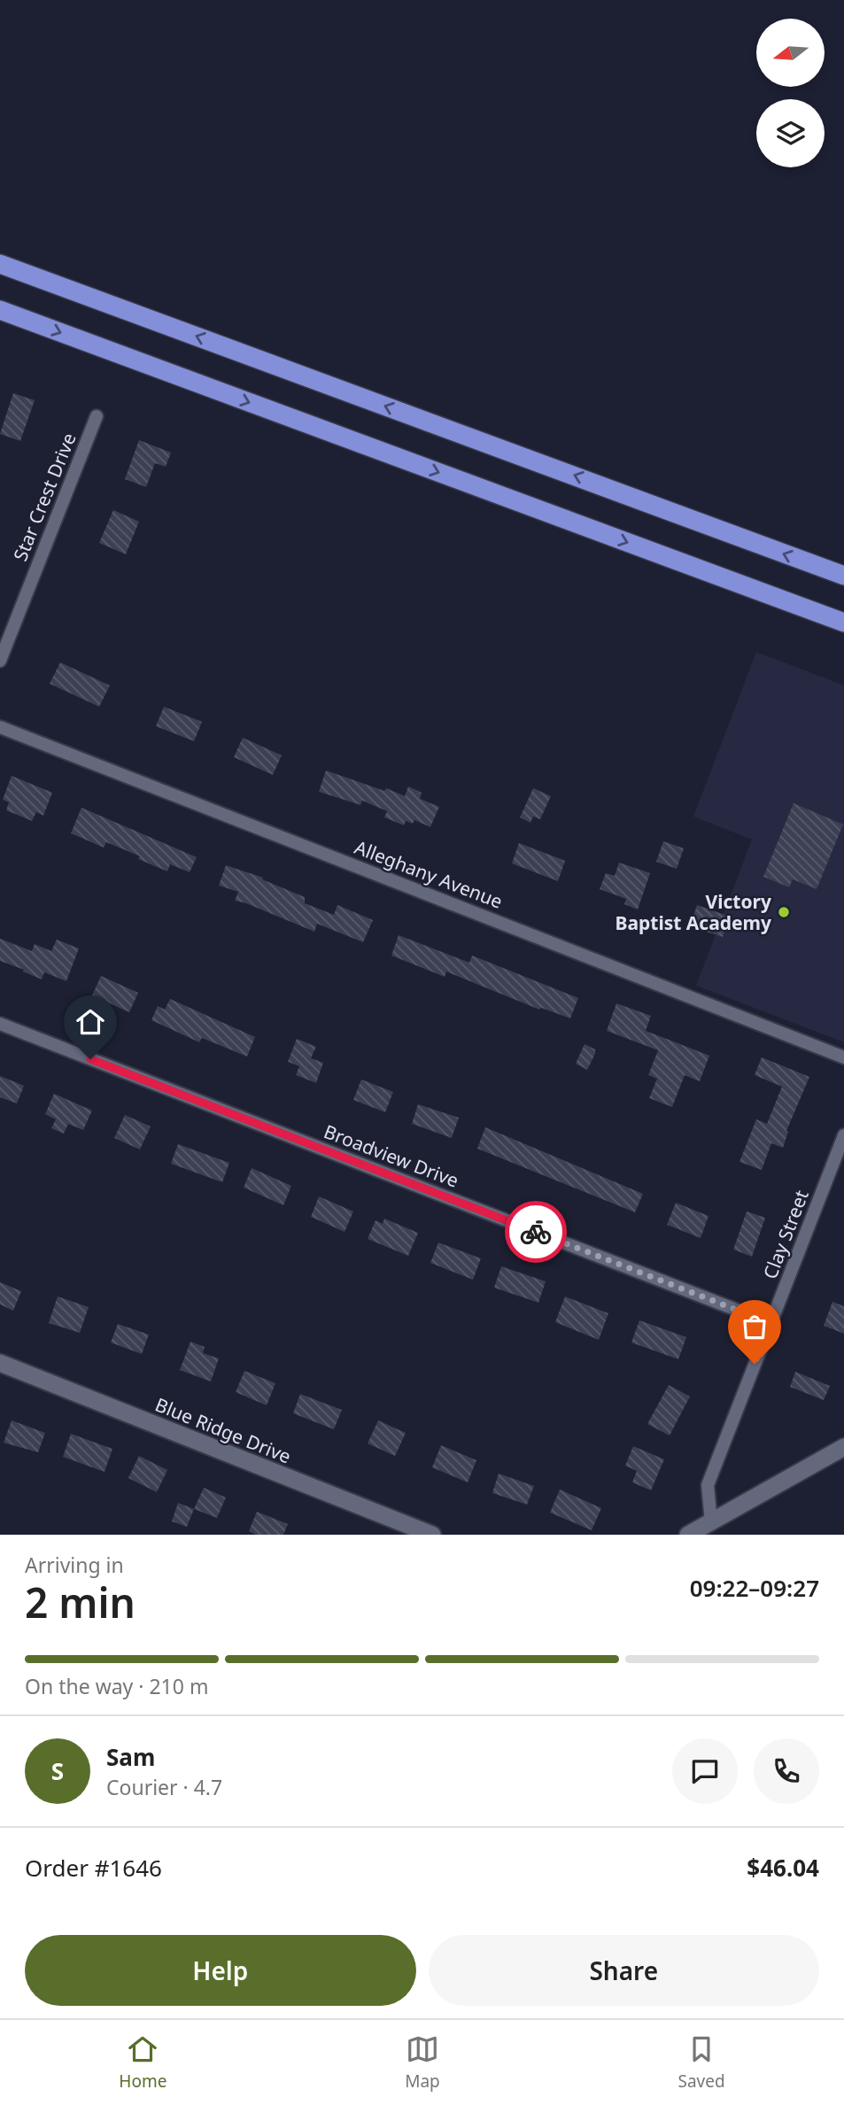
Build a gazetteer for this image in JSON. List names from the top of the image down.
{
  "streets": {
    "street": [
      "Star Crest Drive",
      "Alleghany Avenue",
      "Broadview Drive",
      "Clay Street",
      "Blue Ridge Drive"
    ]
  },
  "crossings": [
    ["Broadview Drive", "Clay Street"]
  ],
  "places": ["Victory Baptist Academy"],
  "north": "left",
  "page": {
    "heading": ["2 min", "Arriving in", "09:22–09:27"],
    "panel": [
      "Sam",
      "Courier · 4.7",
      "Order #1646",
      "$46.04"
    ],
    "bar": "On the way · 210 m",
    "round": "S",
    "buttons": ["Help", "Share"],
    "tabs": ["Home", "Map", "Saved"]
  }
}
